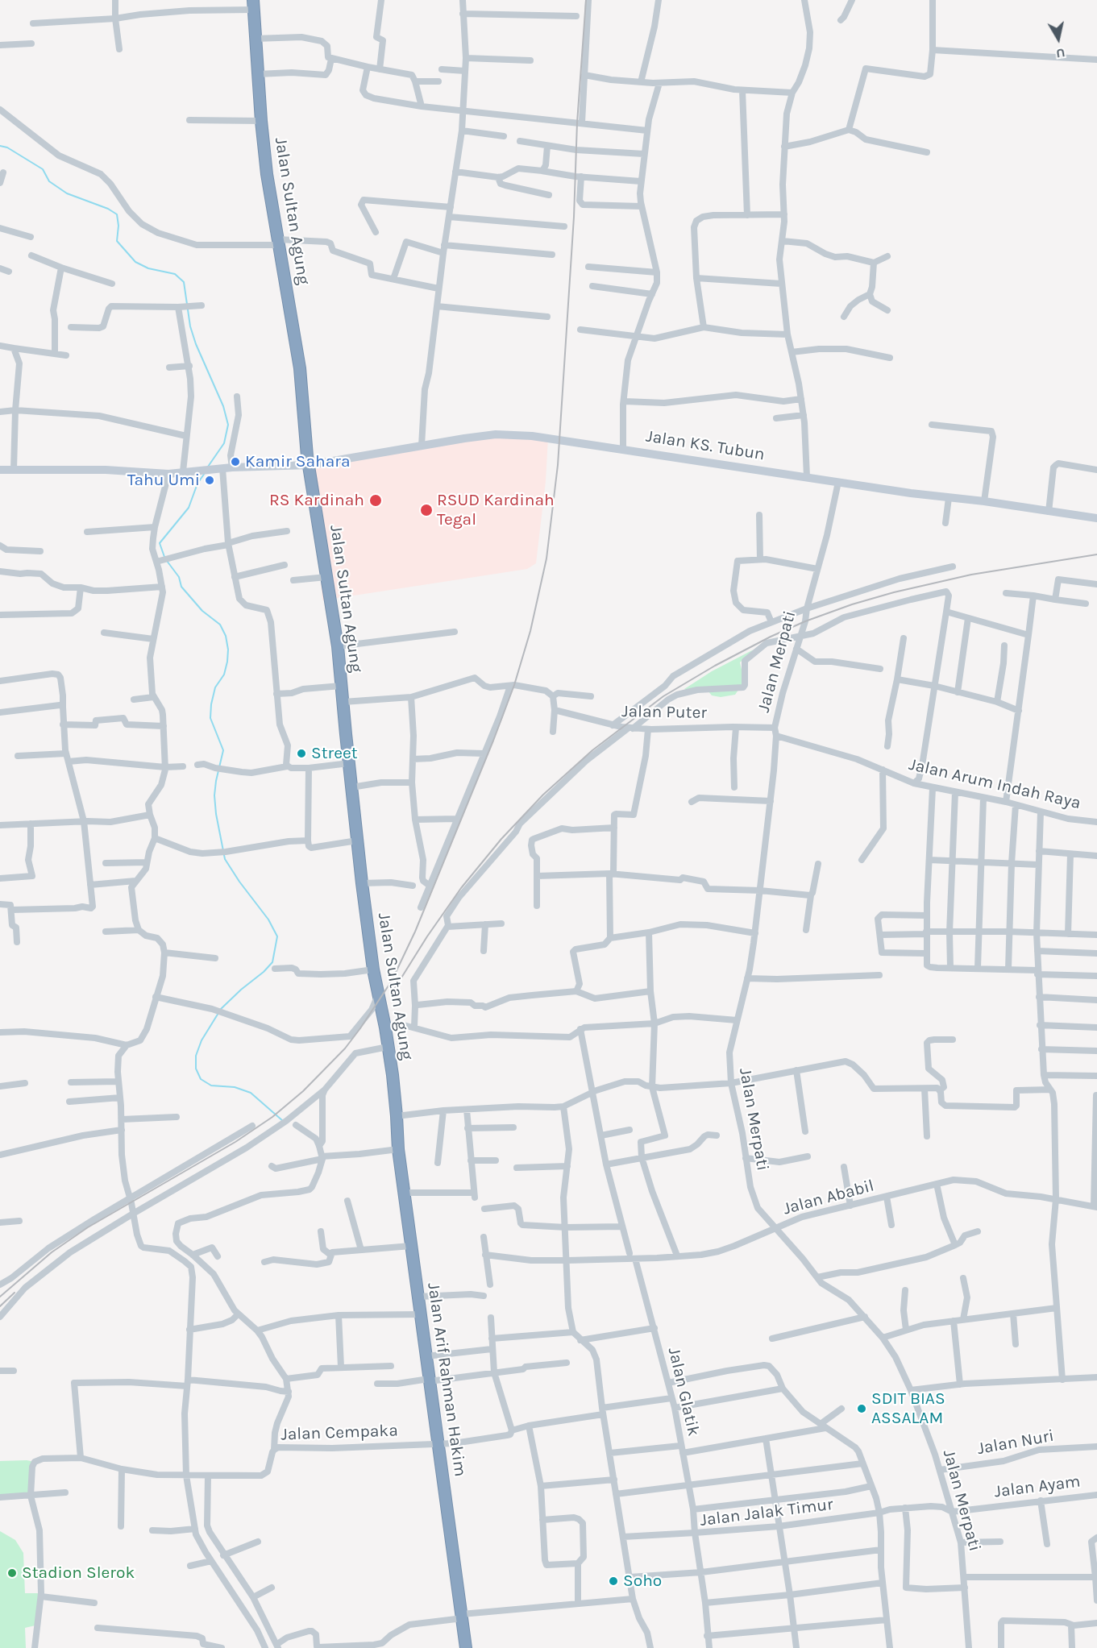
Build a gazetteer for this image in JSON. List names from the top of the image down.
{
  "streets": {
    "highway": ["Jalan Sultan Agung", "Jalan Arif Rahman Hakim"],
    "main road": ["Jalan KS. Tubun"],
    "street": [
      "Jalan Merpati",
      "Jalan Puter",
      "Jalan Arum Indah Raya",
      "Jalan Ababil",
      "Jalan Glatik",
      "Jalan Cempaka",
      "Jalan Nuri",
      "Jalan Ayam",
      "Jalan Jalak Timur"
    ]
  },
  "crossings": [
    ["Jalan Sultan Agung", "Jalan KS. Tubun"],
    ["Jalan Sultan Agung", "Jalan Arif Rahman Hakim"],
    ["Jalan KS. Tubun", "Jalan Merpati"],
    ["Jalan Merpati", "Jalan Puter"],
    ["Jalan Merpati", "Jalan Arum Indah Raya"],
    ["Jalan Merpati", "Jalan Ababil"],
    ["Jalan Merpati", "Jalan Nuri"],
    ["Jalan Merpati", "Jalan Ayam"],
    ["Jalan Merpati", "Jalan Jalak Timur"],
    ["Jalan Ababil", "Jalan Glatik"],
    ["Jalan Arif Rahman Hakim", "Jalan Cempaka"],
    ["Jalan Glatik", "Jalan Cempaka"],
    ["Jalan Glatik", "Jalan Jalak Timur"],
    ["Jalan Ayam", "Jalan Jalak Timur"]
  ],
  "places": [
    "Kamir Sahara",
    "Tahu Umi",
    "RS Kardinah",
    "RSUD Kardinah Tegal",
    "Street",
    "SDIT BIAS ASSALAM",
    "Stadion Slerok",
    "Soho"
  ],
  "north": "bottom"
}
